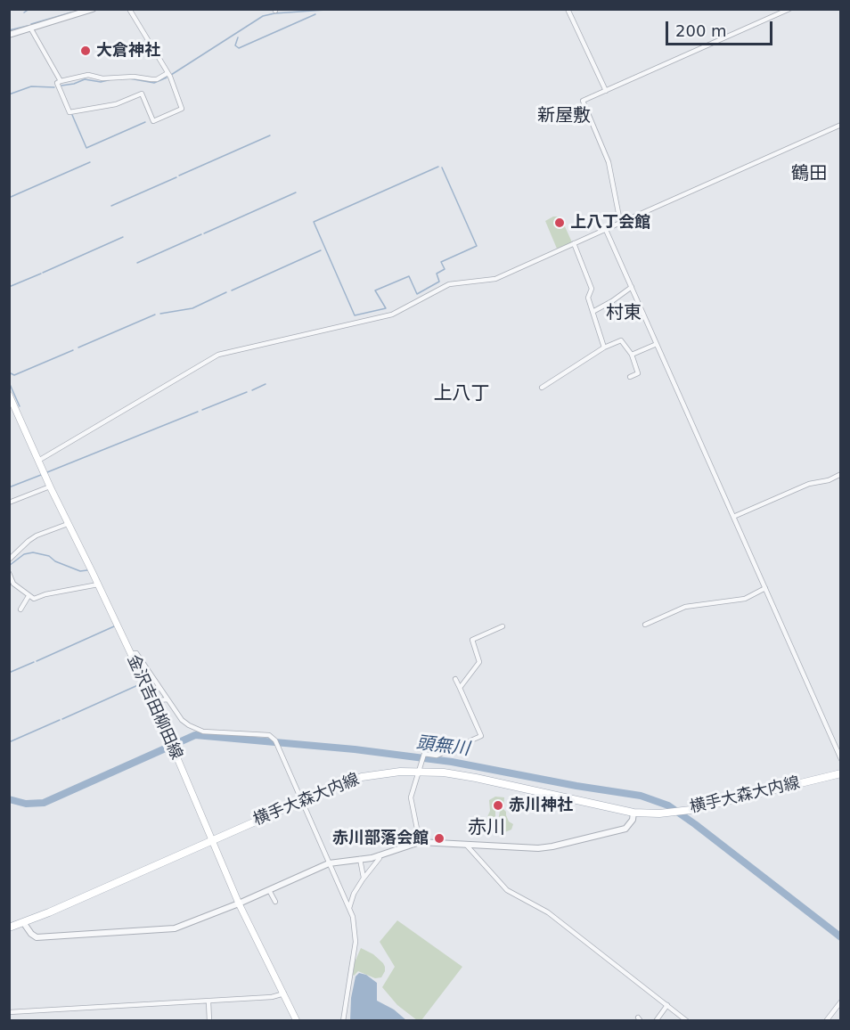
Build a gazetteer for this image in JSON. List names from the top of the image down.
{
  "streets": {
    "main road": ["金沢吉田柳田線", "横手大森大内線"]
  },
  "crossings": [
    ["金沢吉田柳田線", "横手大森大内線"]
  ],
  "districts": [
    "新屋敷",
    "鶴田",
    "村東",
    "上八丁",
    "赤川"
  ],
  "water": ["頭無川"],
  "places": [
    "大倉神社",
    "上八丁会館",
    "赤川神社",
    "赤川部落会館"
  ],
  "scale_bar": "200 m"
}
